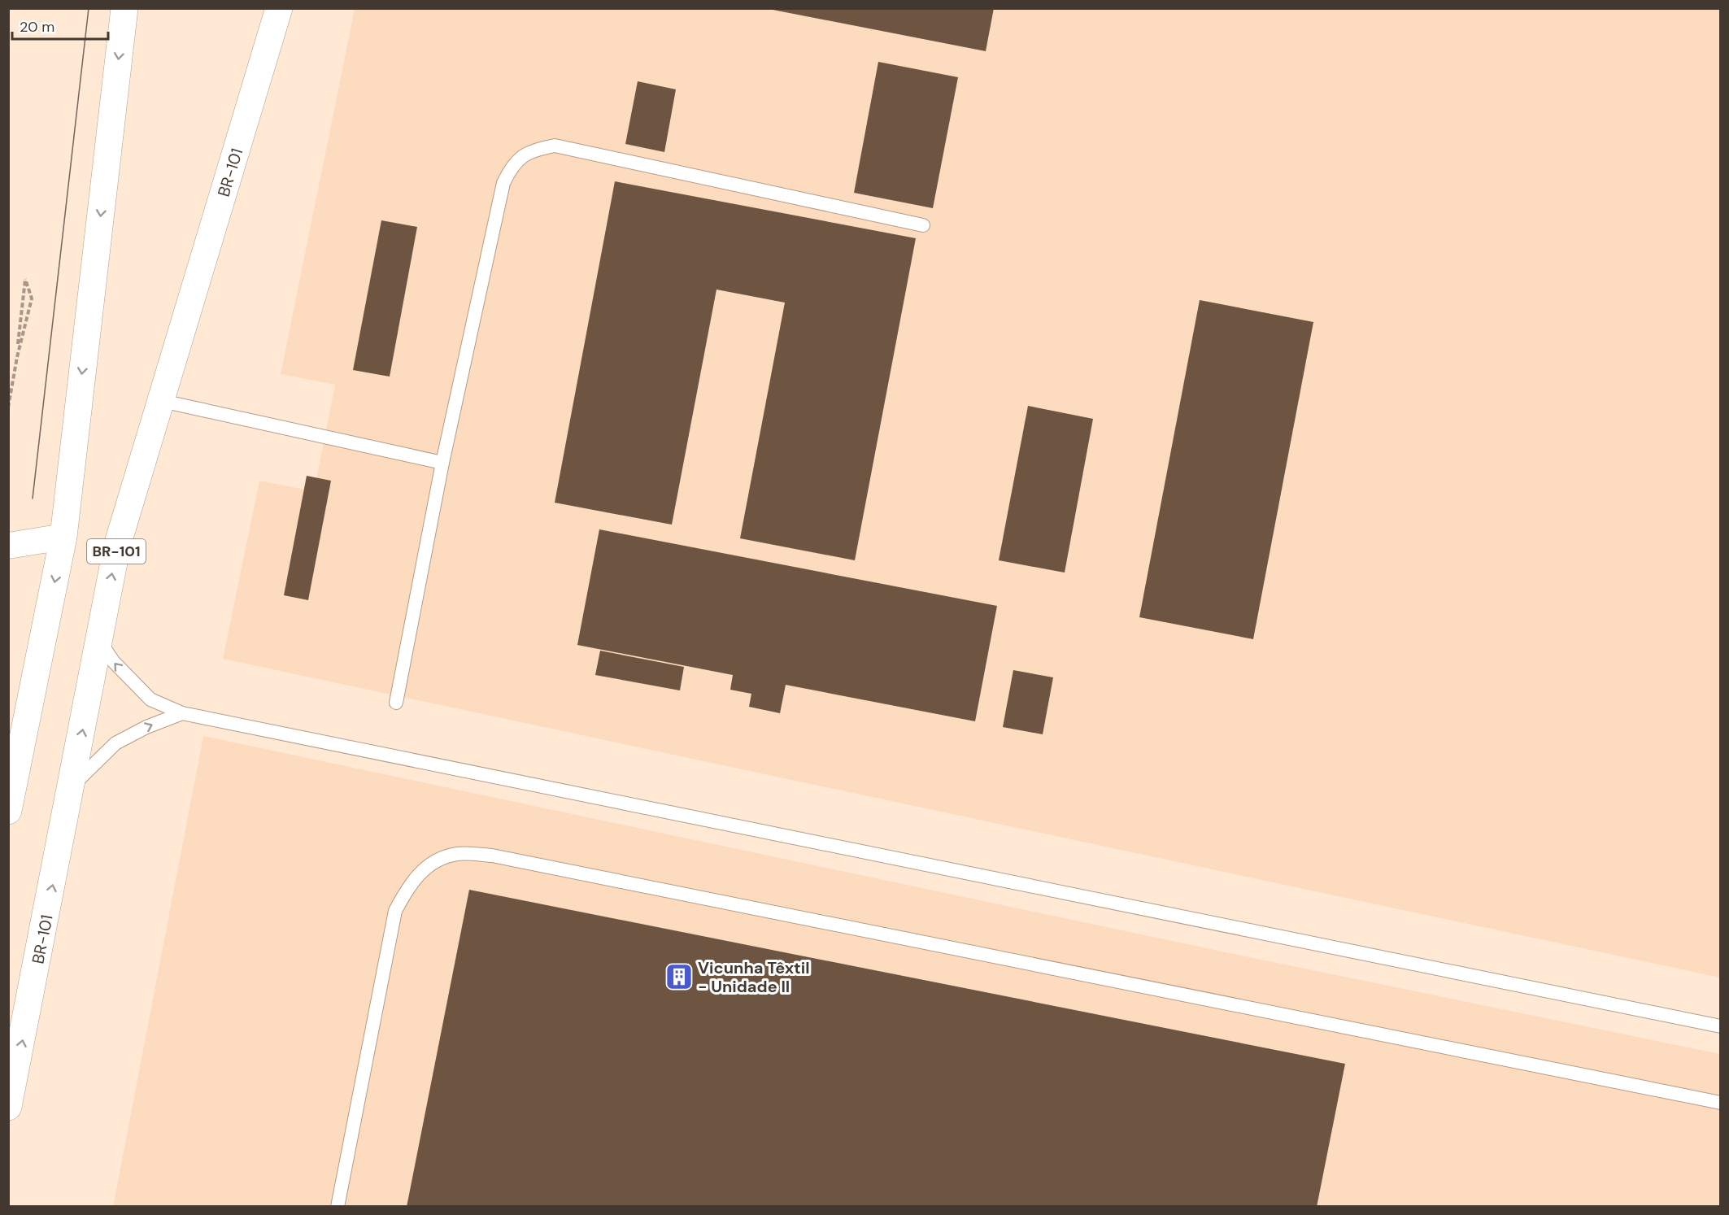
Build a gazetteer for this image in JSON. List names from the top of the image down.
{
  "streets": {
    "main road": ["BR-101"]
  },
  "places": {
    "building": ["Vicunha Têxtil - Unidade II"]
  },
  "scale_bar": "20 m"
}
